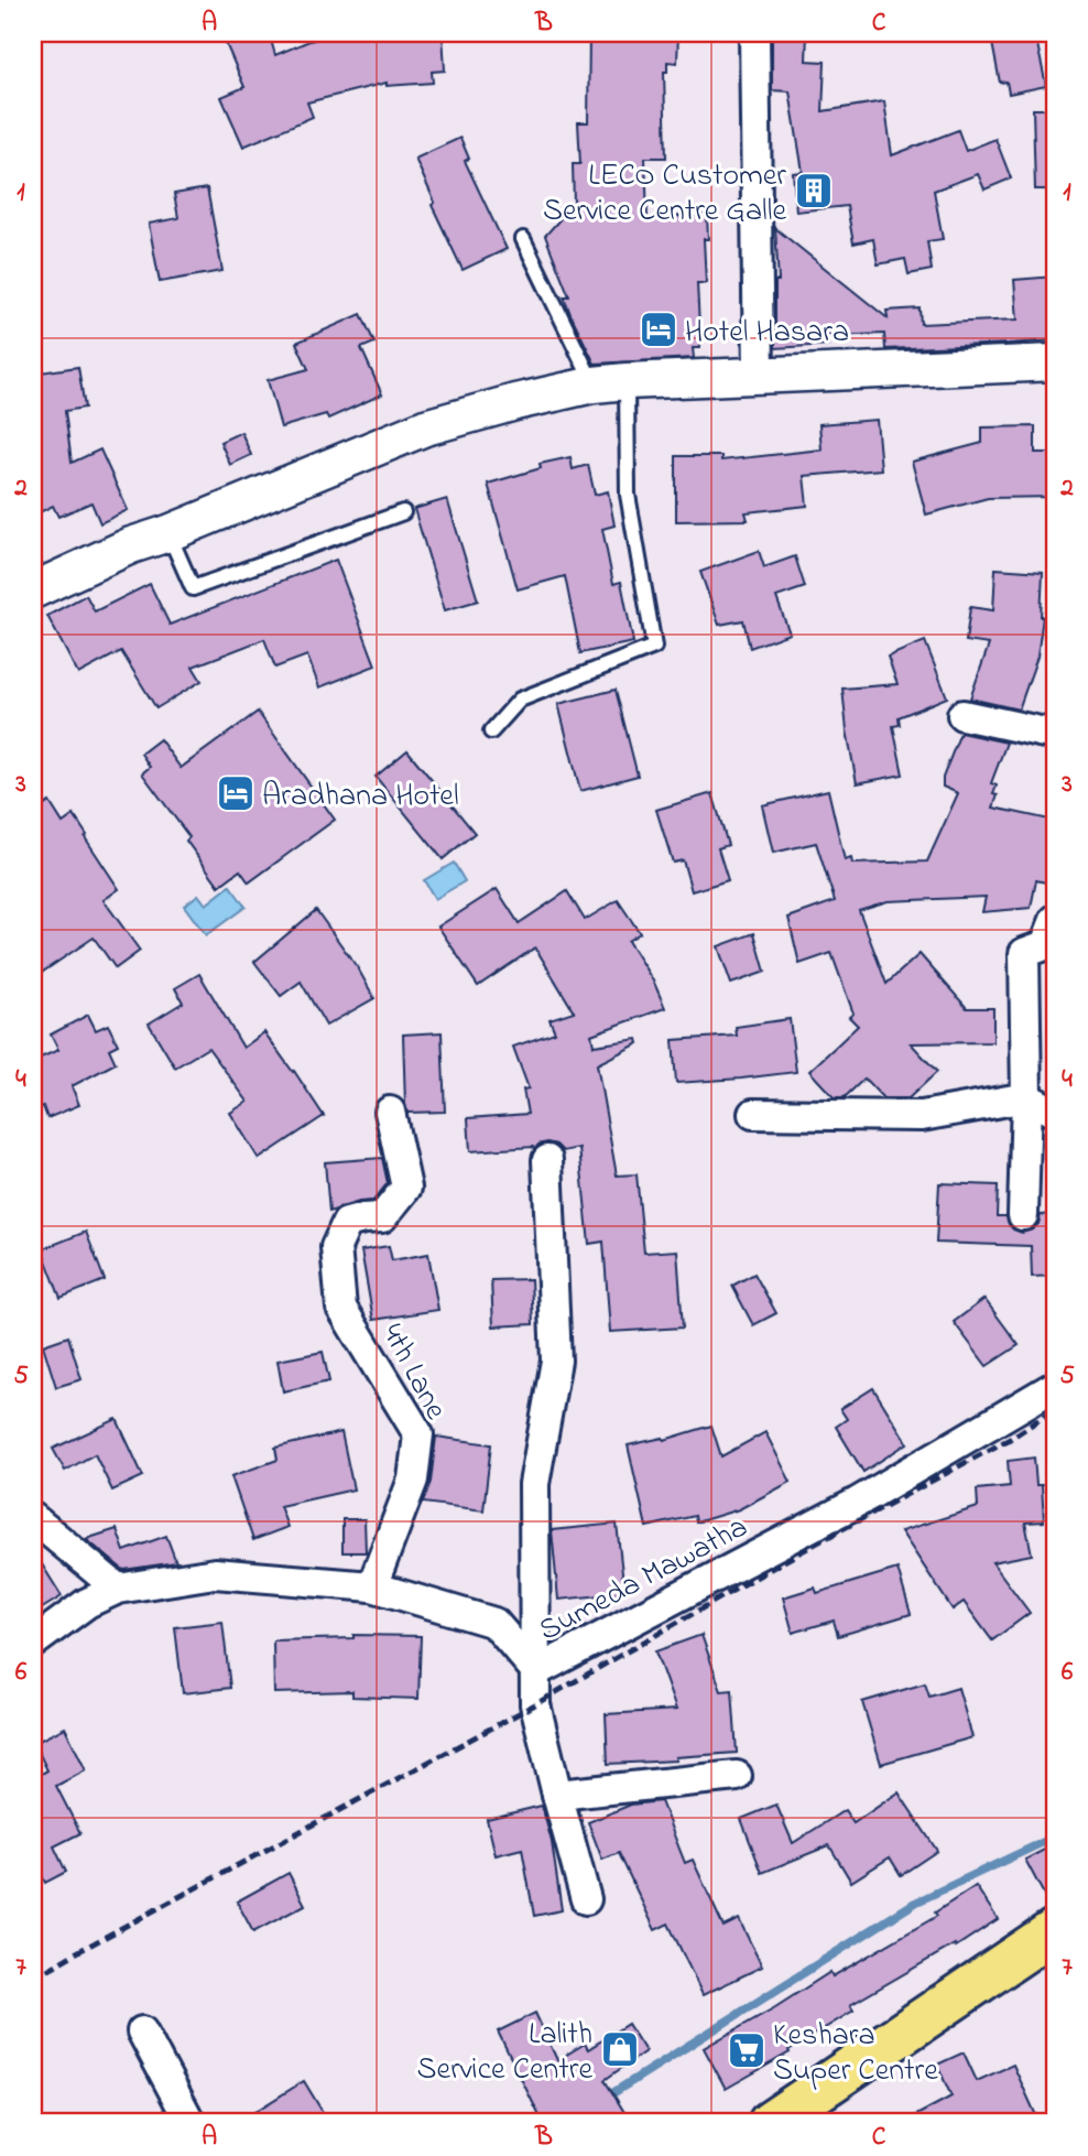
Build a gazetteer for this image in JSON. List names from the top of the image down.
{
  "streets": {
    "street": ["4th Lane", "Sumeda Mawatha"]
  },
  "crossings": [
    ["4th Lane", "Sumeda Mawatha"]
  ],
  "places": {
    "building": ["LECO Customer Service Centre Galle"],
    "hotel": ["Hotel Hasara", "Aradhana Hotel"],
    "shop": ["Lalith Service Centre"],
    "supermarket": ["Keshara Super Centre"]
  },
  "grid": {
    "columns": ["A", "B", "C"],
    "rows": [
      "1",
      "2",
      "3",
      "4",
      "5",
      "6",
      "7"
    ]
  }
}
